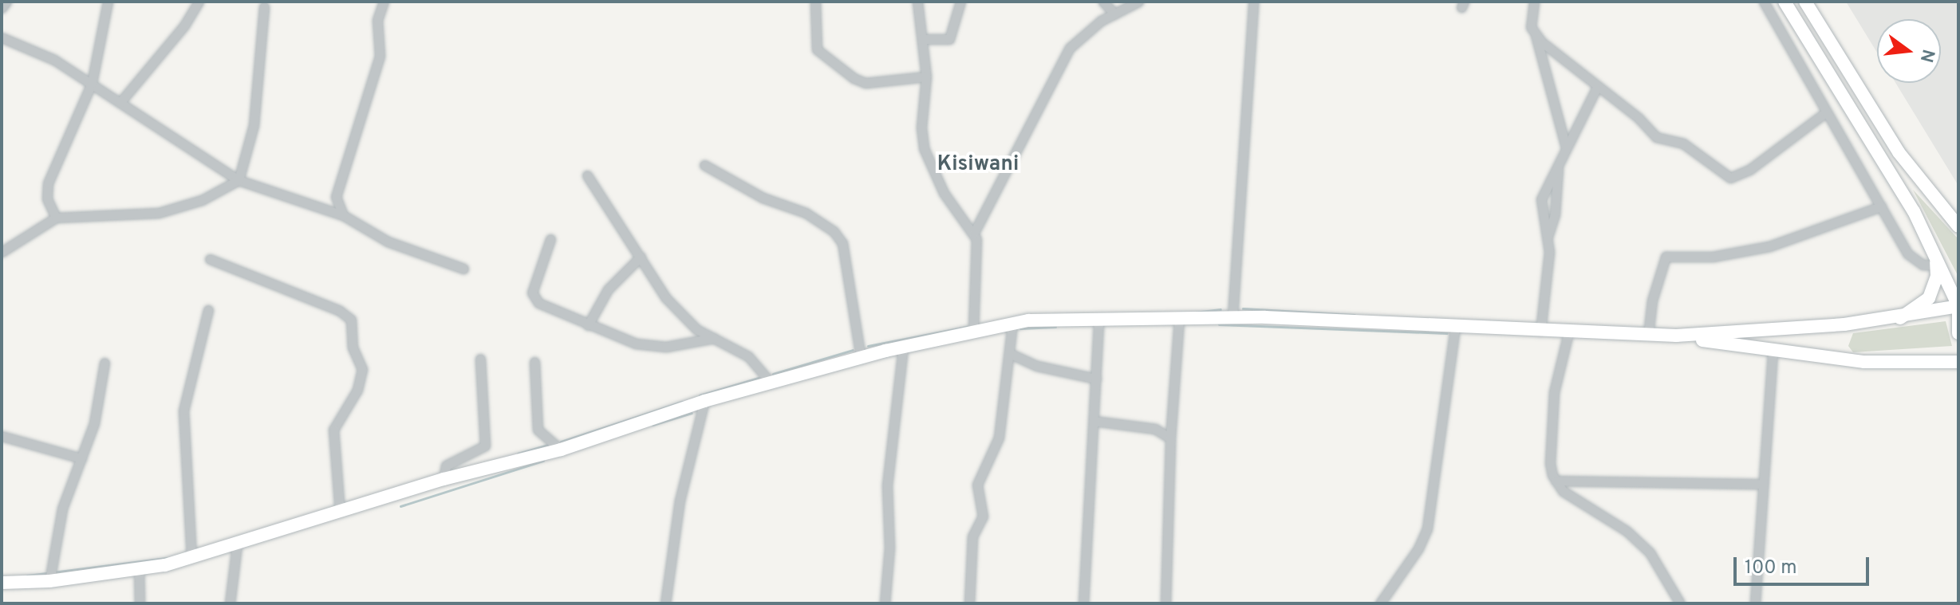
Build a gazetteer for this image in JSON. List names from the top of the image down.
{
  "districts": ["Kisiwani"],
  "scale_bar": "100 m",
  "north": "right"
}
